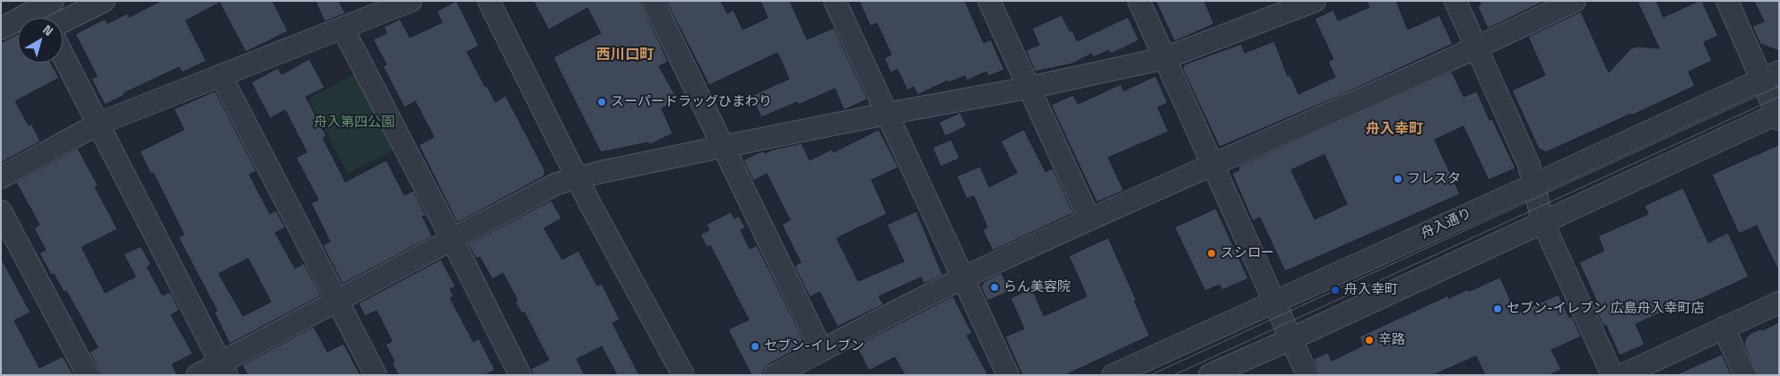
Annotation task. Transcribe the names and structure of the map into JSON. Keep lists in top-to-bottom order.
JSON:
{
  "streets": {
    "street": ["舟入通り"]
  },
  "districts": ["西川口町", "舟入幸町"],
  "parks": ["舟入第四公園"],
  "places": [
    "スーパードラッグひまわり",
    "フレスタ",
    "スシロー",
    "らん美容院",
    "舟入幸町",
    "セブン-イレブン 広島舟入幸町店",
    "辛路",
    "セブン-イレブン"
  ],
  "north": "top right"
}
